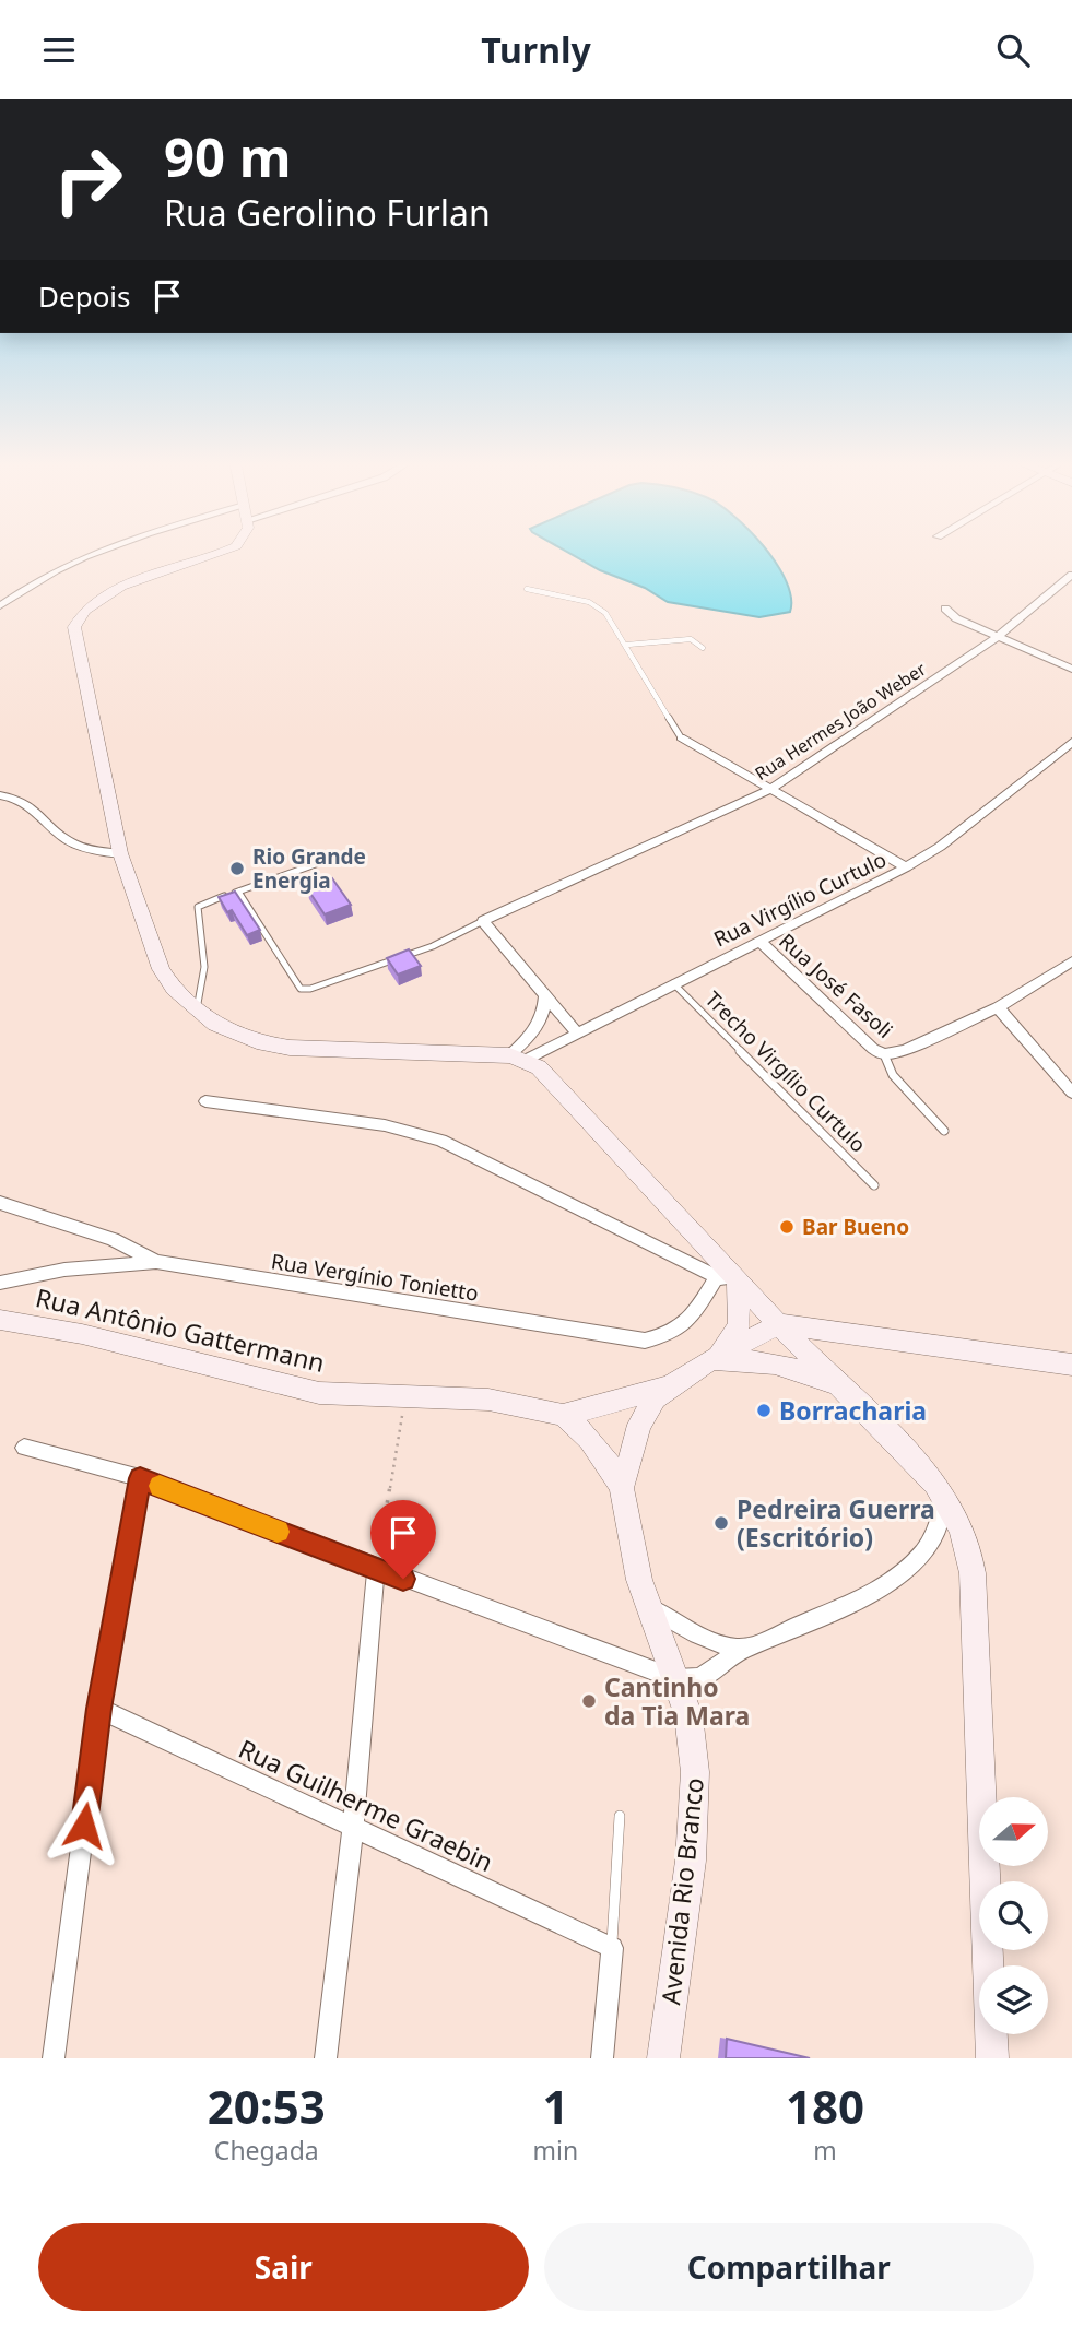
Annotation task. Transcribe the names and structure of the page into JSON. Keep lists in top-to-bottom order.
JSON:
{
  "streets": {
    "main road": ["Rua Antônio Gattermann", "Avenida Rio Branco"],
    "street": [
      "Rua Hermes João Weber",
      "Rua Virgílio Curtulo",
      "Rua José Fasoli",
      "Rua Vergínio Tonietto",
      "Rua Guilherme Graebin"
    ],
    "lane": ["Trecho Virgílio Curtulo"]
  },
  "crossings": [
    ["Rua Virgílio Curtulo", "Rua José Fasoli"],
    ["Rua Virgílio Curtulo", "Trecho Virgílio Curtulo"],
    ["Rua Antônio Gattermann", "Avenida Rio Branco"]
  ],
  "places": [
    "Rio Grande Energia",
    "Bar Bueno",
    "Borracharia",
    "Pedreira Guerra (Escritório)",
    "Cantinho da Tia Mara"
  ],
  "north": "right",
  "page": {
    "header": "Turnly",
    "turn": ["90 m", "Rua Gerolino Furlan"],
    "then": "Depois",
    "eta": [
      "20:53",
      "Chegada",
      "1",
      "min",
      "180",
      "m"
    ],
    "buttons": ["Sair", "Compartilhar"]
  }
}
